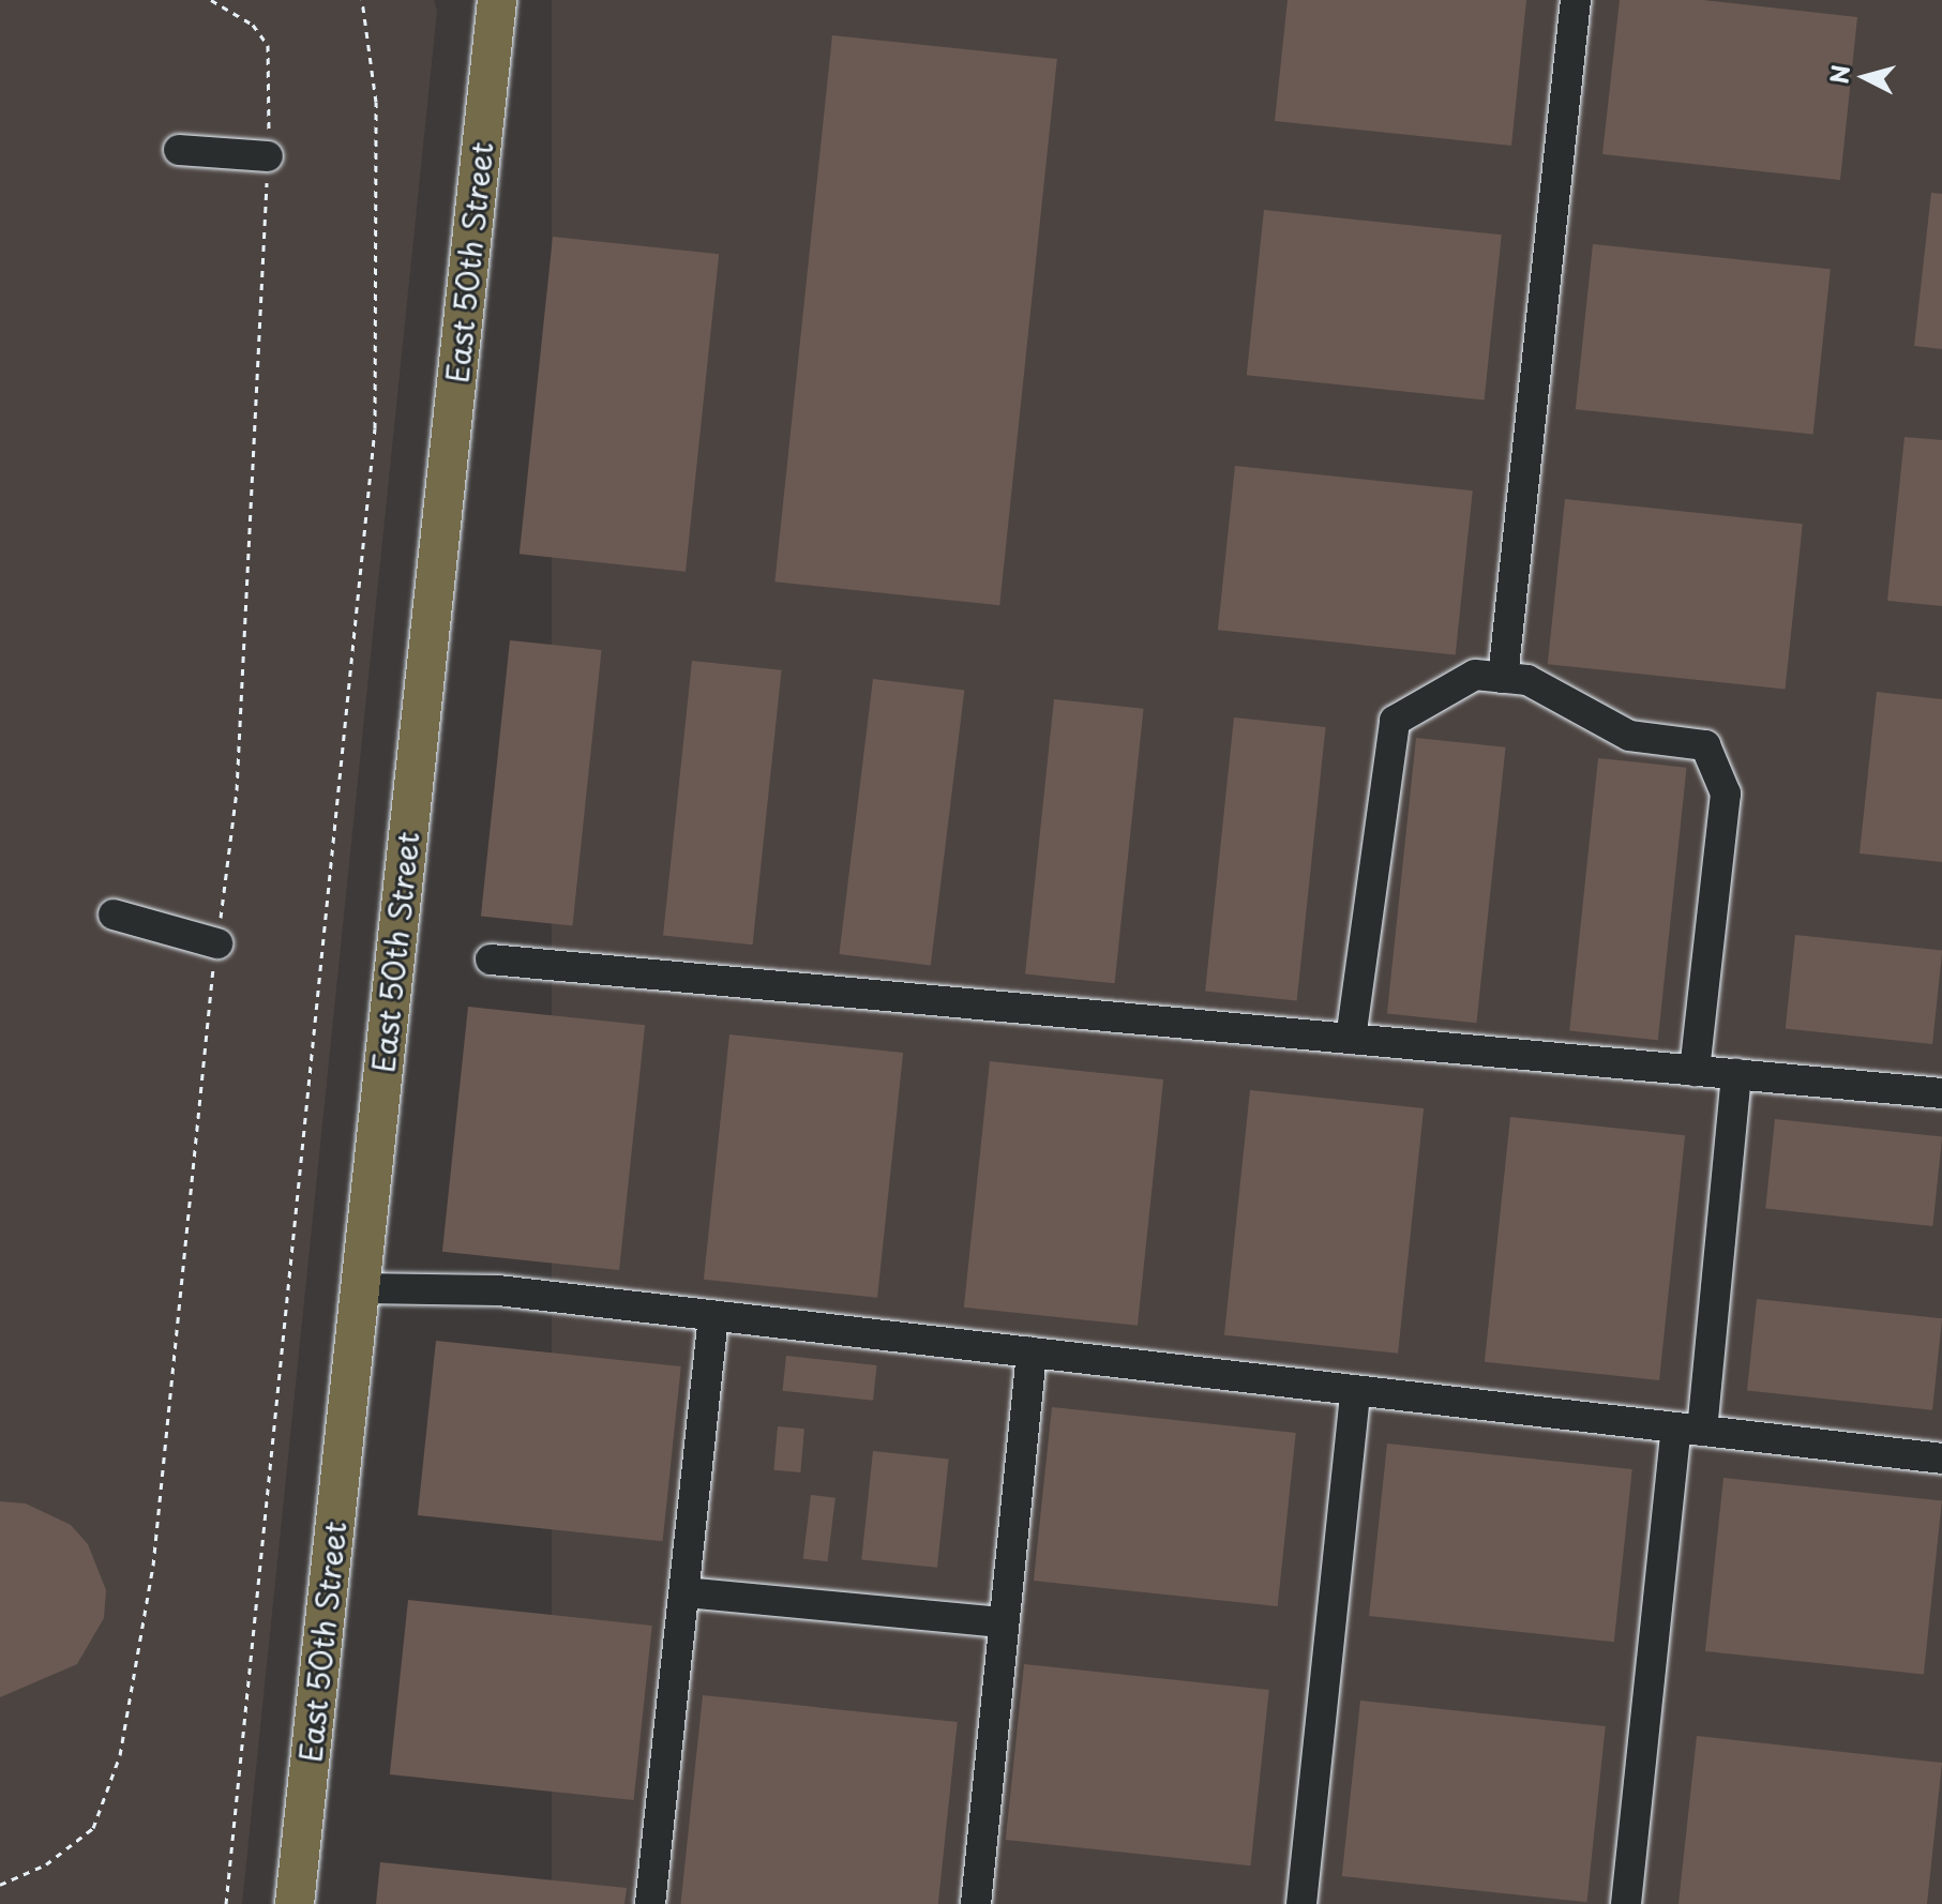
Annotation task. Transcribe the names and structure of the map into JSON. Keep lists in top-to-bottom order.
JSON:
{
  "streets": {
    "main road": ["East 50th Street"]
  },
  "north": "left"
}
